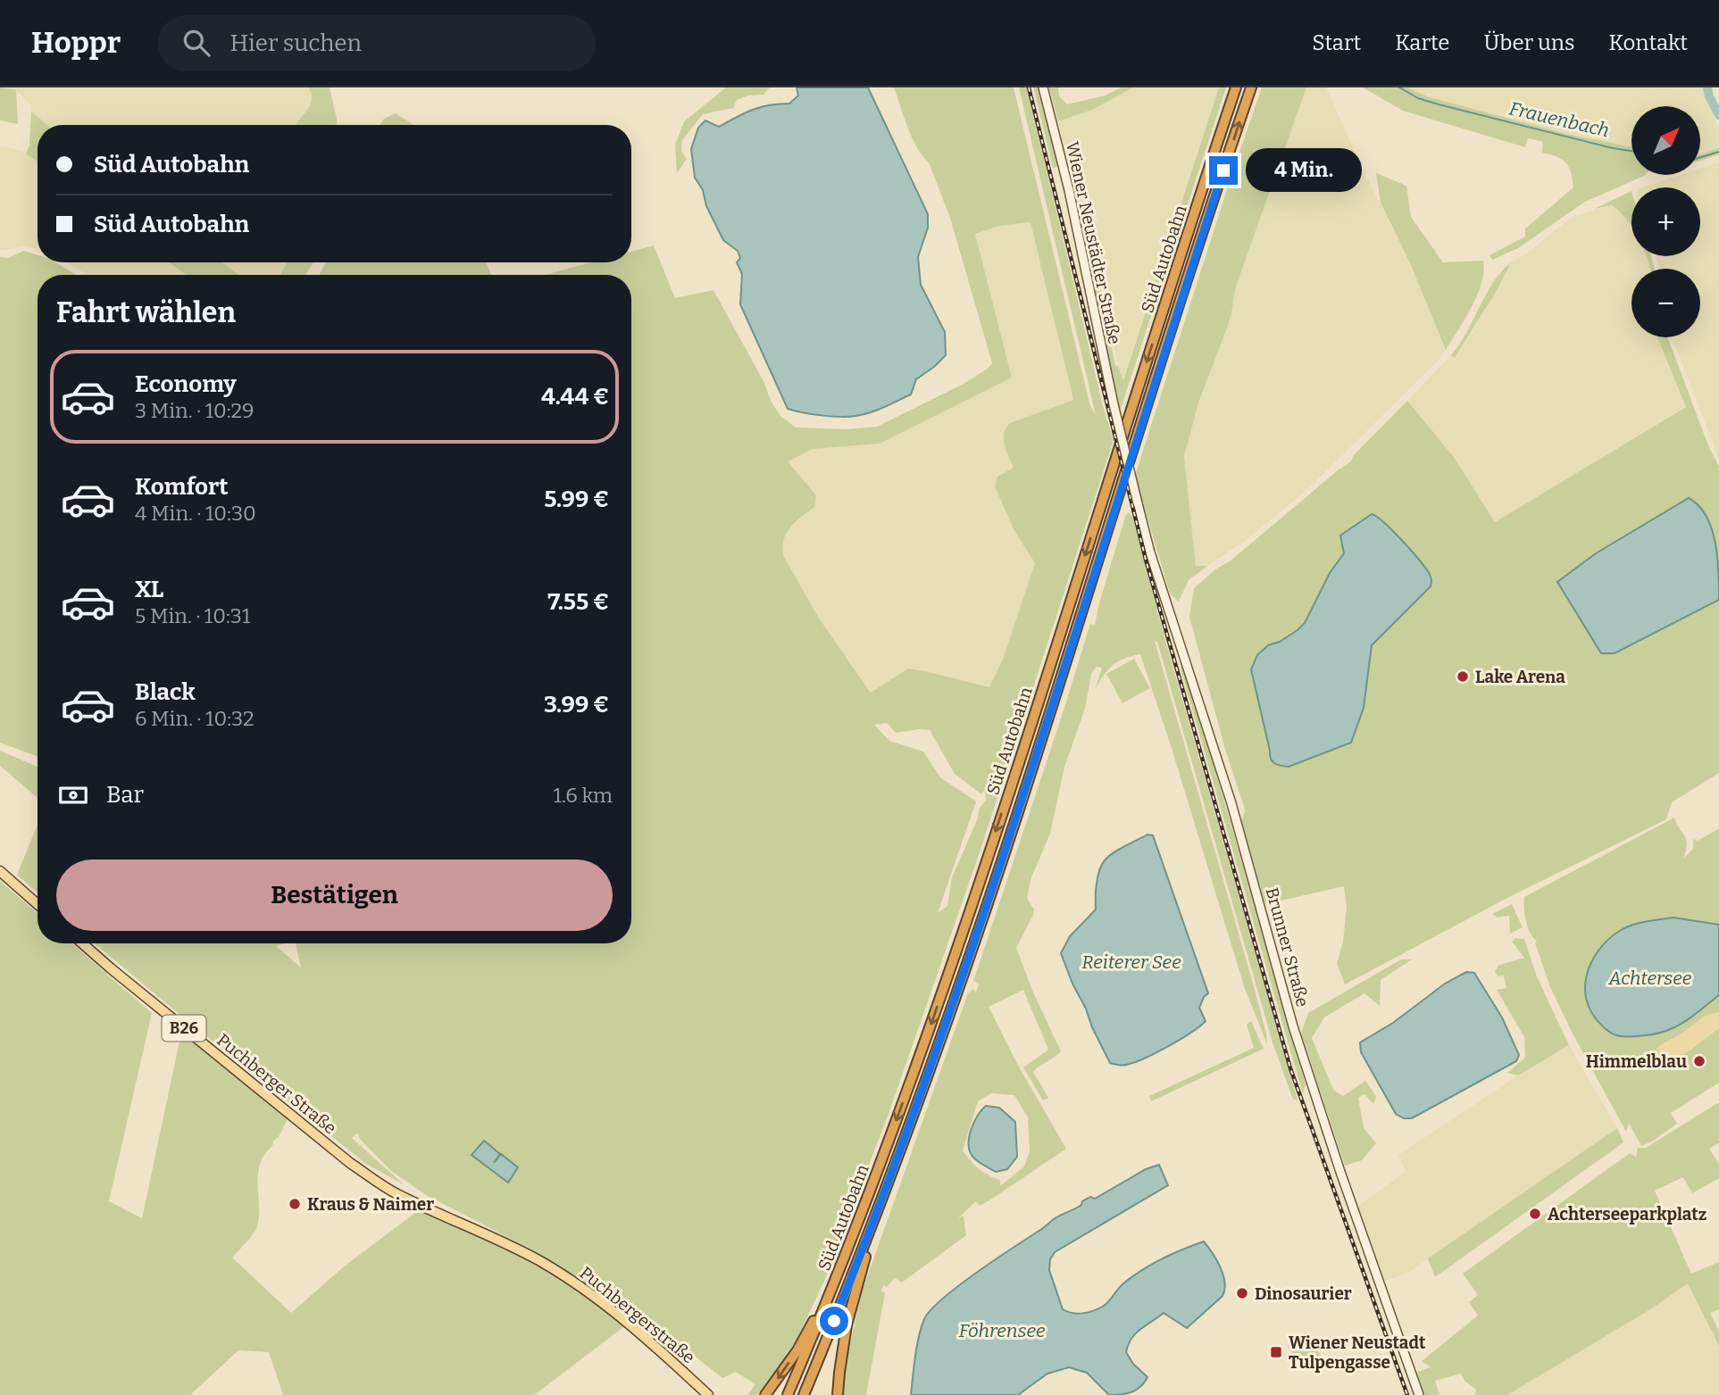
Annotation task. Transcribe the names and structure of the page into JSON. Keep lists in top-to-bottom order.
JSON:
{
  "streets": {
    "highway": ["Süd Autobahn"],
    "main road": [
      "Wiener Neustädter Straße",
      "Brunner Straße",
      "B26",
      "Puchberger Straße",
      "Puchbergerstraße"
    ]
  },
  "crossings": [
    ["Wiener Neustädter Straße", "Brunner Straße"],
    ["Puchberger Straße", "Puchbergerstraße"]
  ],
  "water": [
    "Frauenbach",
    "Reiterer See",
    "Achtersee",
    "Föhrensee"
  ],
  "places": {
    "other": [
      "Lake Arena",
      "Himmelblau",
      "Kraus & Naimer",
      "Achterseeparkplatz",
      "Dinosaurier"
    ],
    "transit": ["Wiener Neustadt Tulpengasse"]
  },
  "north": "top right",
  "page": {
    "header": "Hoppr",
    "search": "Hier suchen",
    "nav": [
      "Start",
      "Karte",
      "Über uns",
      "Kontakt"
    ],
    "map_buttons": ["+", "−"],
    "banner": ["Süd Autobahn", "Süd Autobahn"],
    "bubble": "4 Min.",
    "heading": "Fahrt wählen",
    "list": [
      {
        "name": "Economy",
        "note": "3 Min. · 10:29",
        "value": "4.44 €"
      },
      {
        "name": "Komfort",
        "note": "4 Min. · 10:30",
        "value": "5.99 €"
      },
      {
        "name": "XL",
        "note": "5 Min. · 10:31",
        "value": "7.55 €"
      },
      {
        "name": "Black",
        "note": "6 Min. · 10:32",
        "value": "3.99 €"
      }
    ],
    "pay": ["Bar", "1.6 km"],
    "buttons": "Bestätigen"
  }
}
